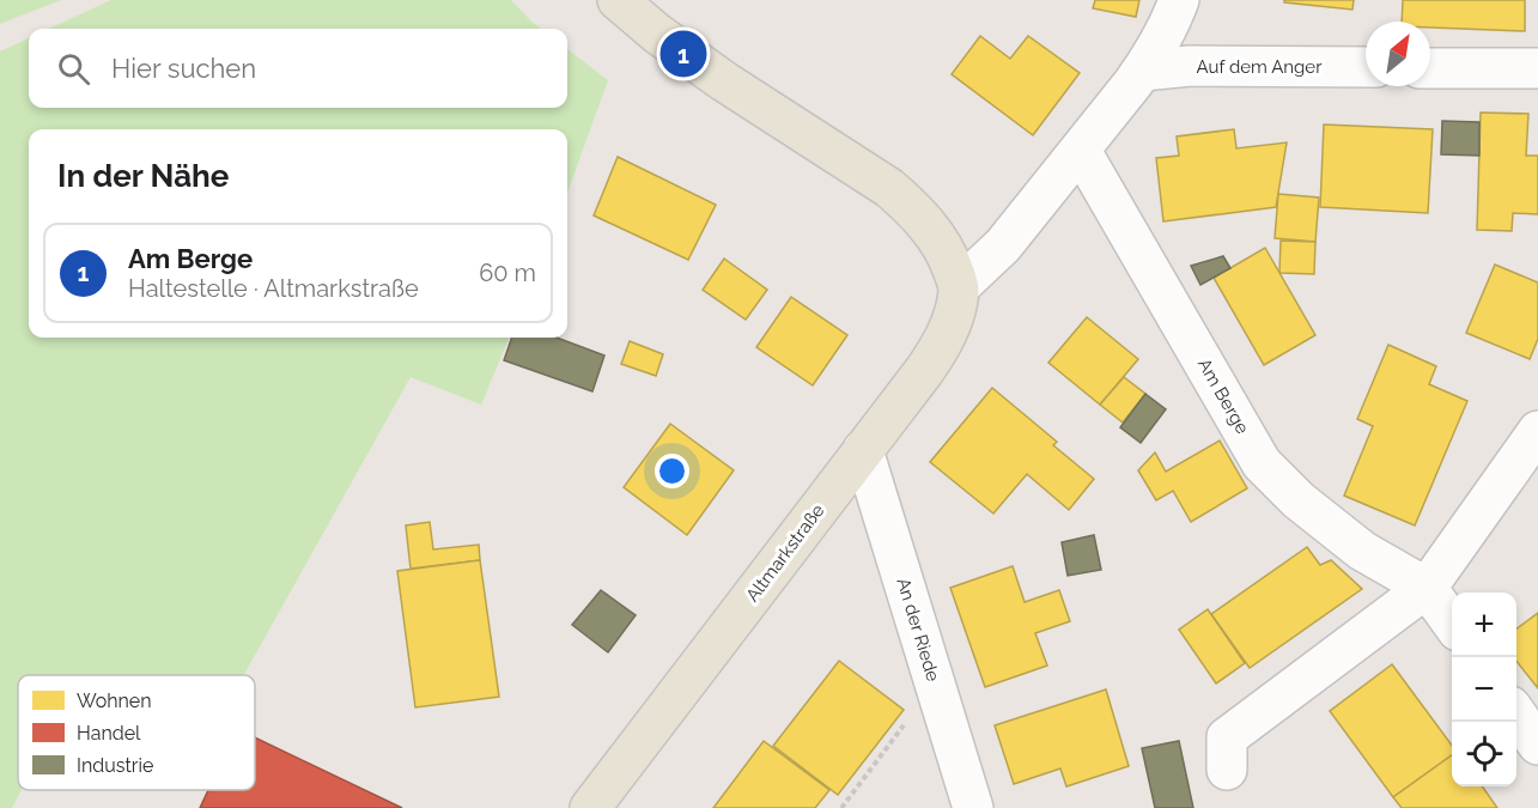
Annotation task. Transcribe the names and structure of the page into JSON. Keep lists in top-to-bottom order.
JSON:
{
  "streets": {
    "main road": ["Altmarkstraße"],
    "street": ["Auf dem Anger", "Am Berge", "An der Riede"]
  },
  "crossings": [
    ["Altmarkstraße", "An der Riede"]
  ],
  "legend": ["Wohnen", "Handel", "Industrie"],
  "north": "top right",
  "page": {
    "pins": "1",
    "search": "Hier suchen",
    "heading": "In der Nähe",
    "list": [
      {
        "mark": "1",
        "name": "Am Berge",
        "note": "Haltestelle · Altmarkstraße",
        "value": "60 m"
      }
    ],
    "map_buttons": ["+", "−"]
  }
}
